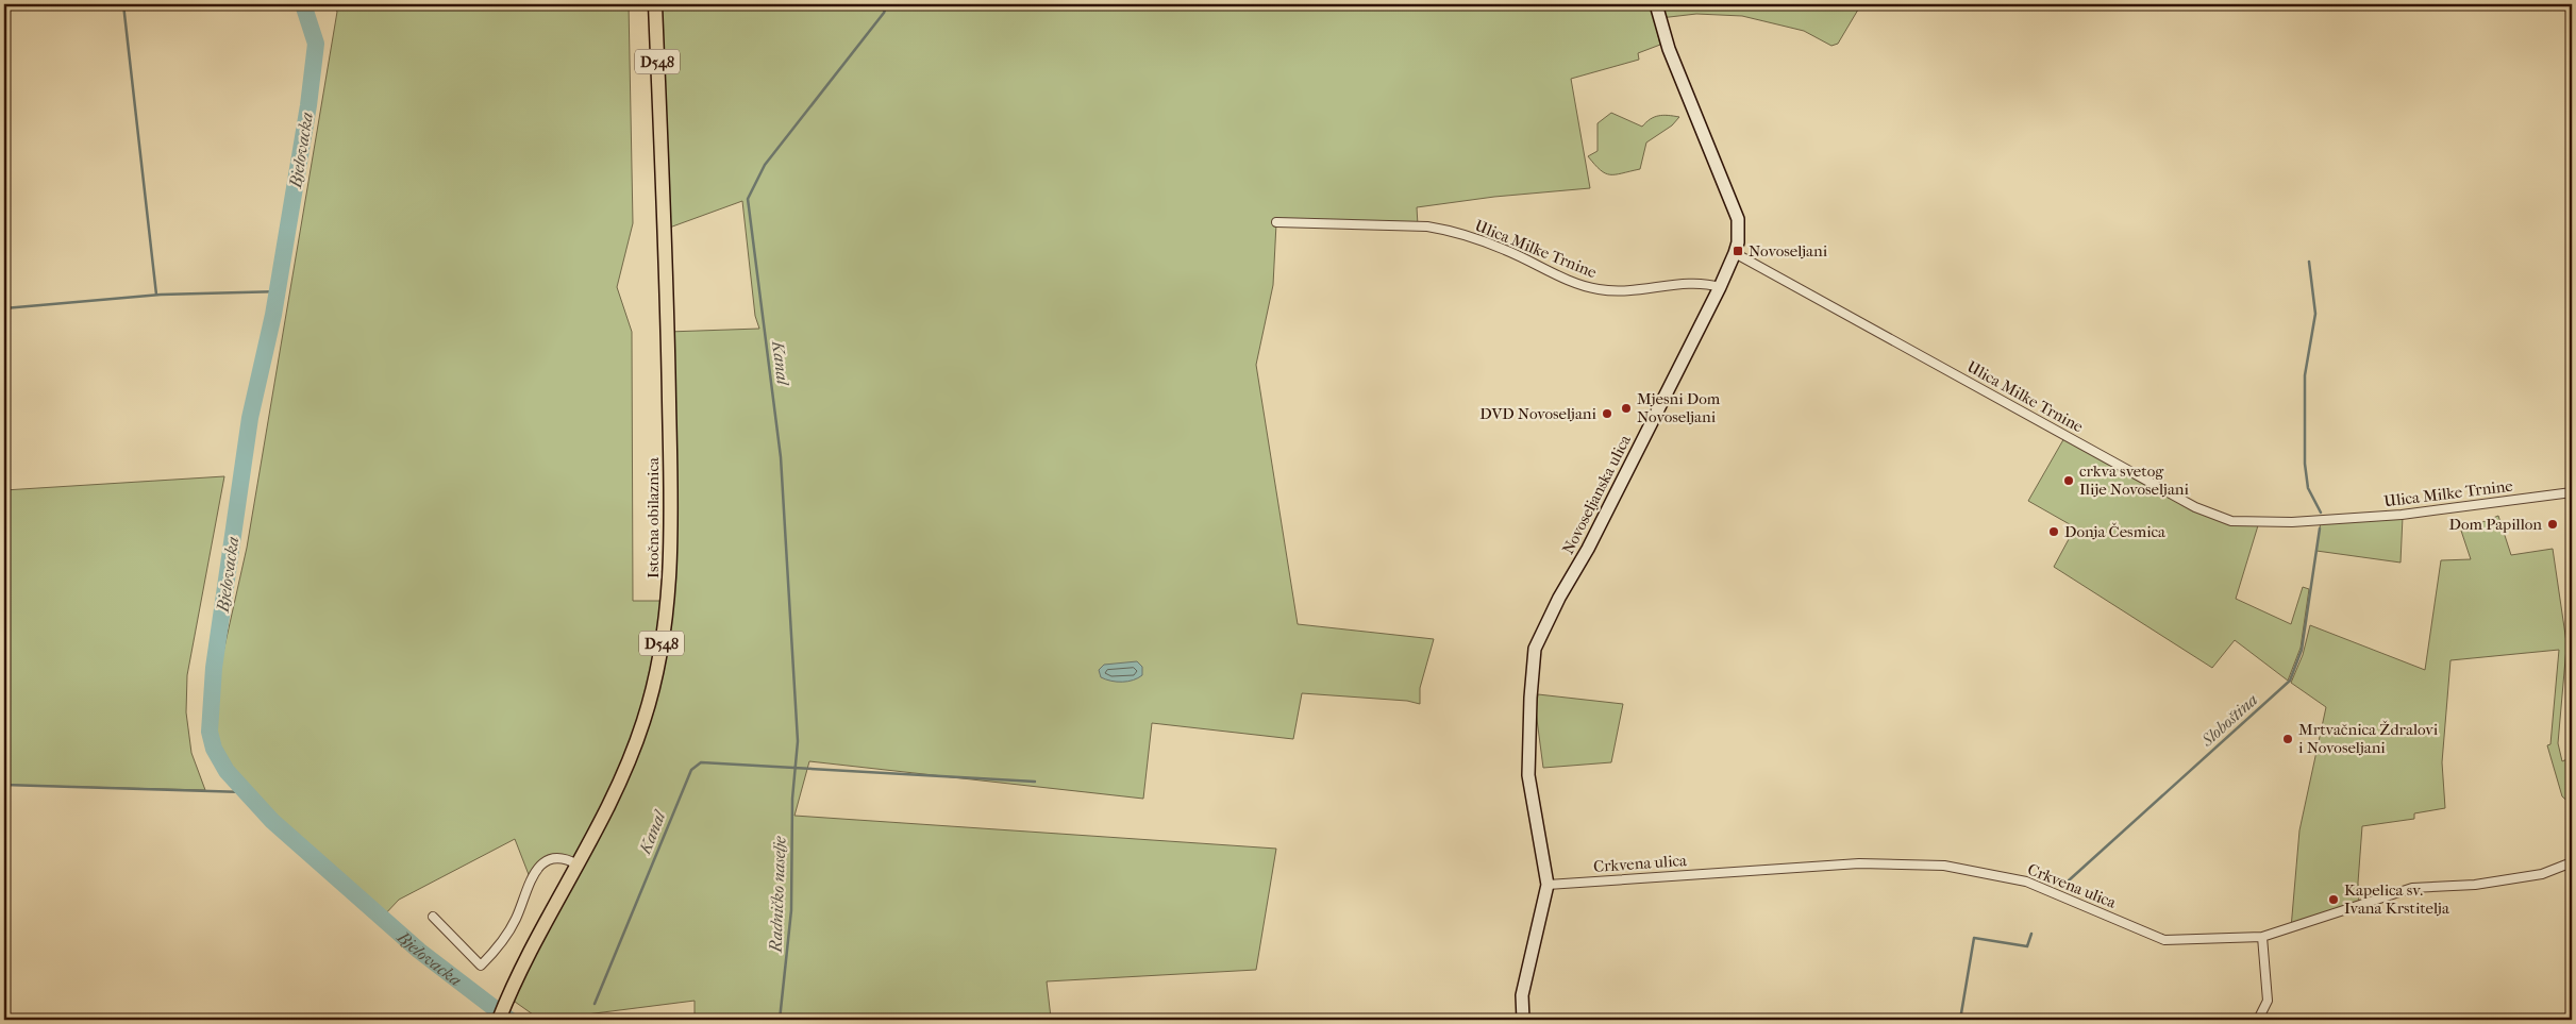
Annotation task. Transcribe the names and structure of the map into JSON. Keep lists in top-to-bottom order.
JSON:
{
  "streets": {
    "main road": ["D548", "Novoseljanska ulica", "Istočna obilaznica"],
    "street": ["Ulica Milke Trnine", "Crkvena ulica"]
  },
  "crossings": [
    ["Ulica Milke Trnine", "Novoseljanska ulica"],
    ["Novoseljanska ulica", "Crkvena ulica"]
  ],
  "water": [
    "Bjelovacka",
    "Kanal",
    "Sloboština",
    "Radničko naselje"
  ],
  "places": {
    "transit": ["Novoseljani"],
    "other": [
      "Mjesni Dom Novoseljani",
      "DVD Novoseljani",
      "crkva svetog Ilije Novoseljani",
      "Dom Papillon",
      "Donja Česmica",
      "Mrtvačnica Ždralovi i Novoseljani",
      "Kapelica sv. Ivana Krstitelja"
    ]
  }
}
